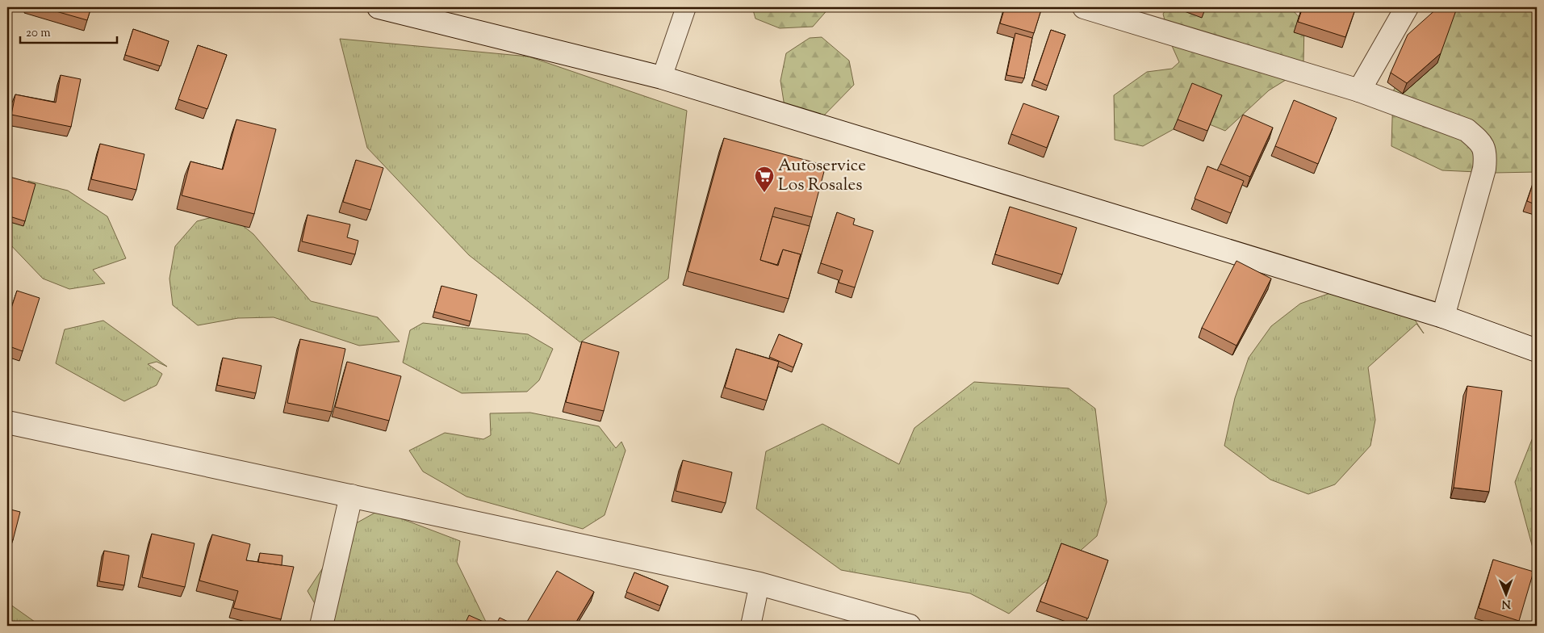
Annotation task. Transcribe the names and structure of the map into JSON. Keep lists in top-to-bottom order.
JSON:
{
  "places": {
    "supermarket": ["Autoservice Los Rosales"]
  },
  "scale_bar": "20 m",
  "north": "bottom"
}
